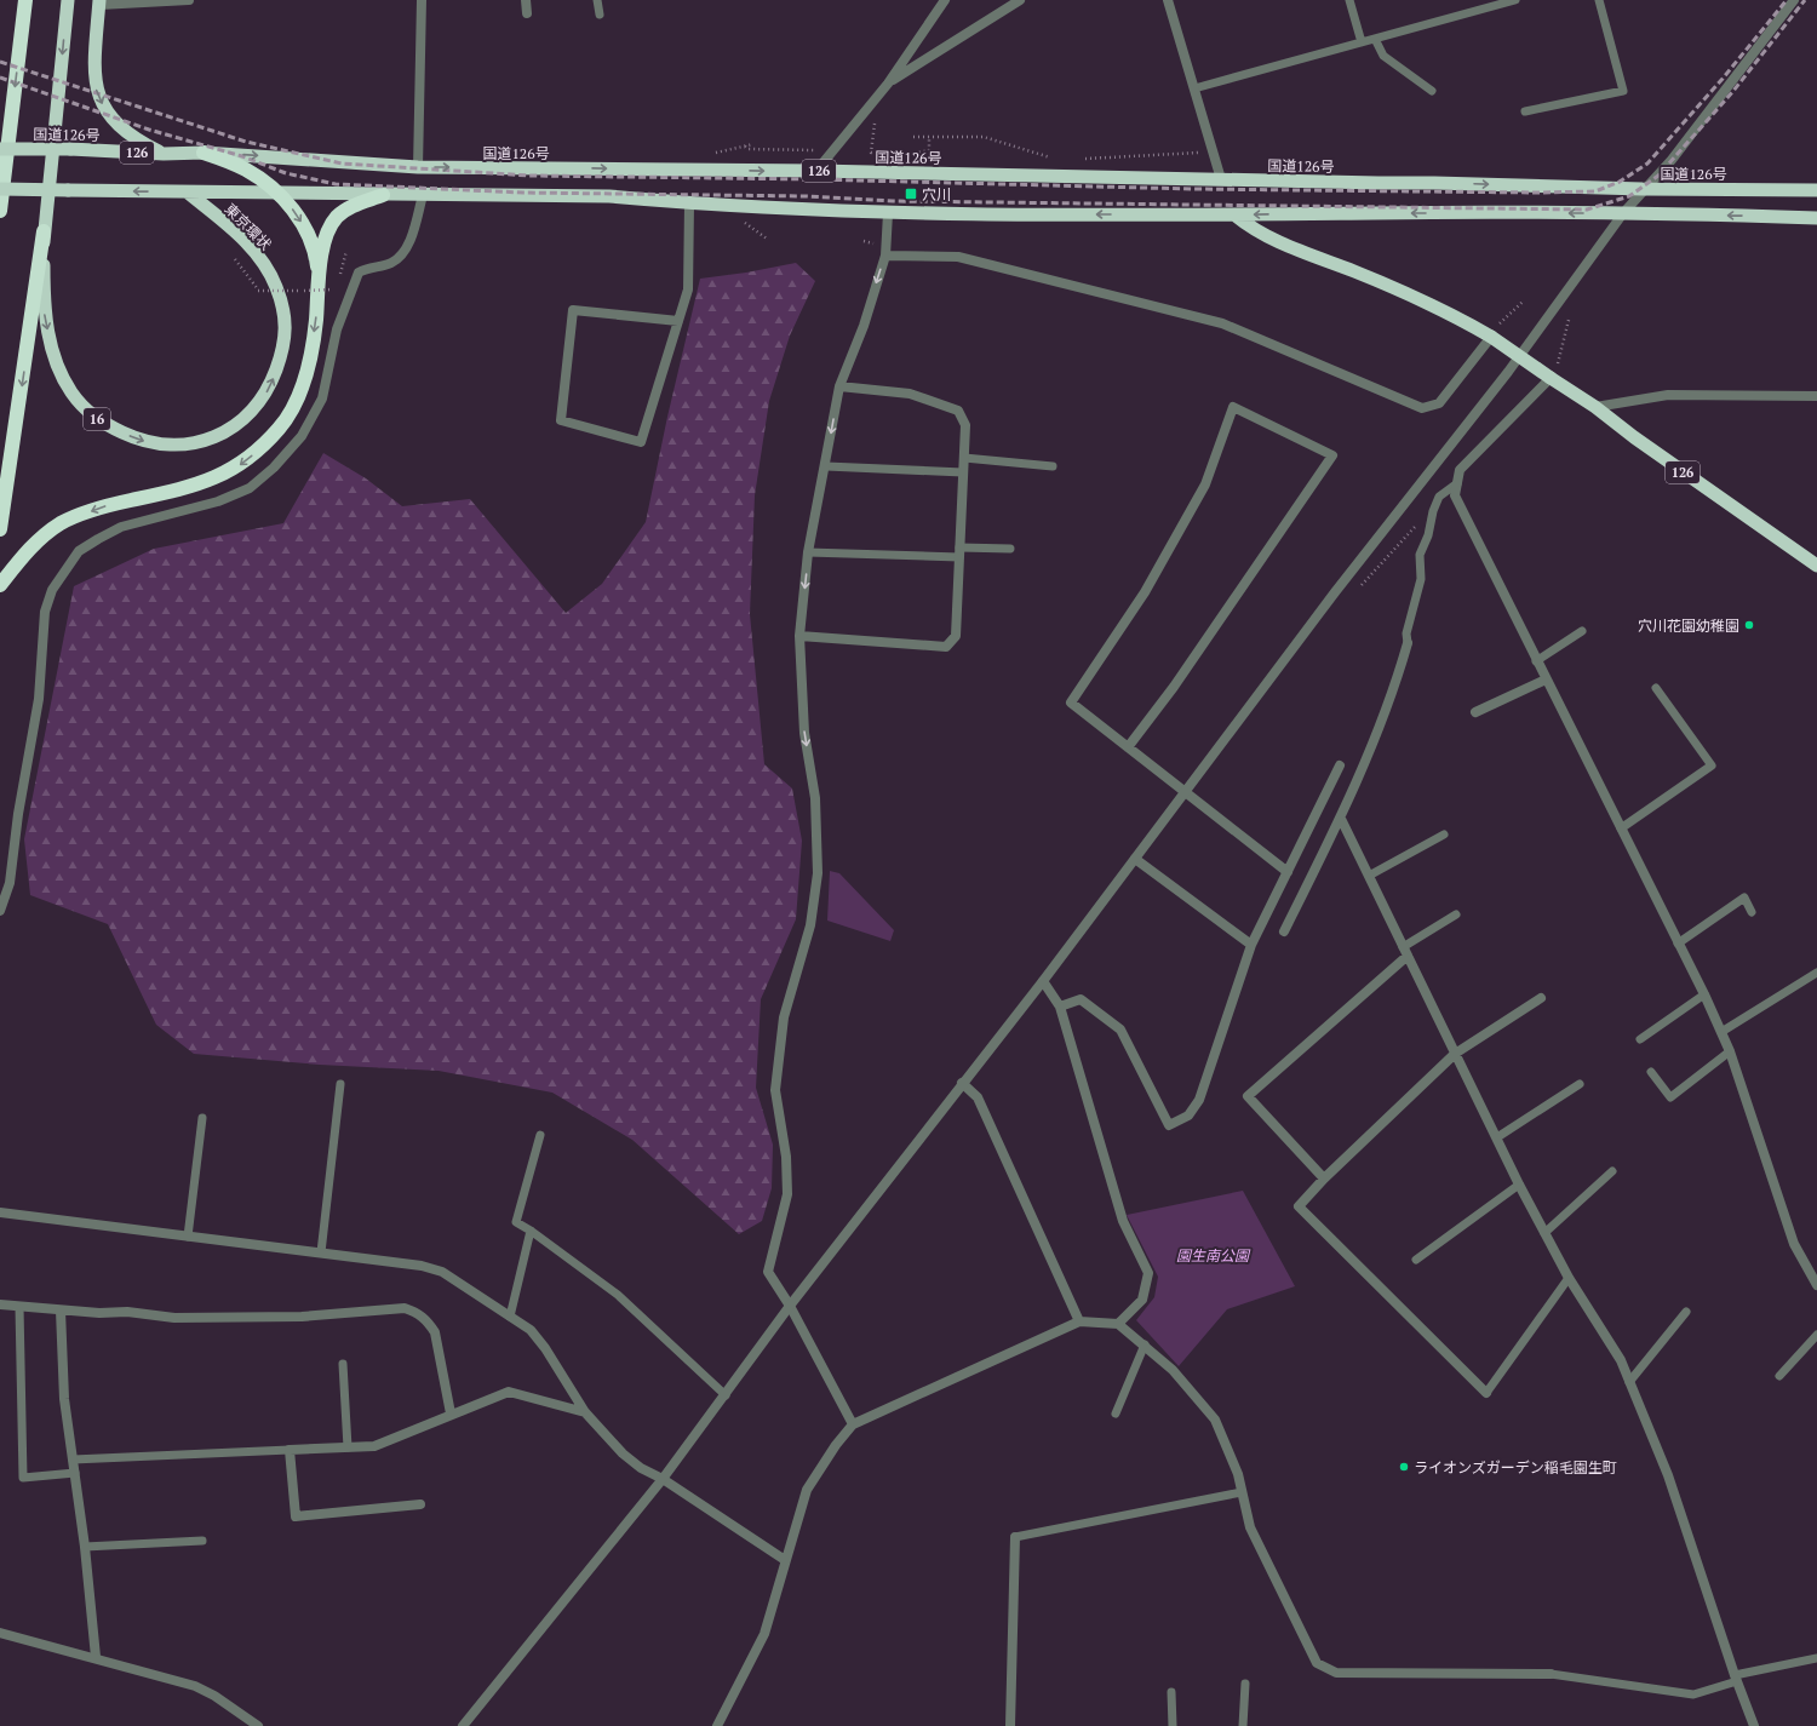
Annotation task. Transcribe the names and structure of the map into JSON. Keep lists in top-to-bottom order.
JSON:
{
  "streets": {
    "highway": [
      "国道126号",
      "126",
      "東京環状",
      "16"
    ]
  },
  "parks": ["園生南公園"],
  "places": {
    "transit": ["穴川"],
    "other": ["穴川花園幼稚園", "ライオンズガーデン稲毛園生町"]
  }
}
